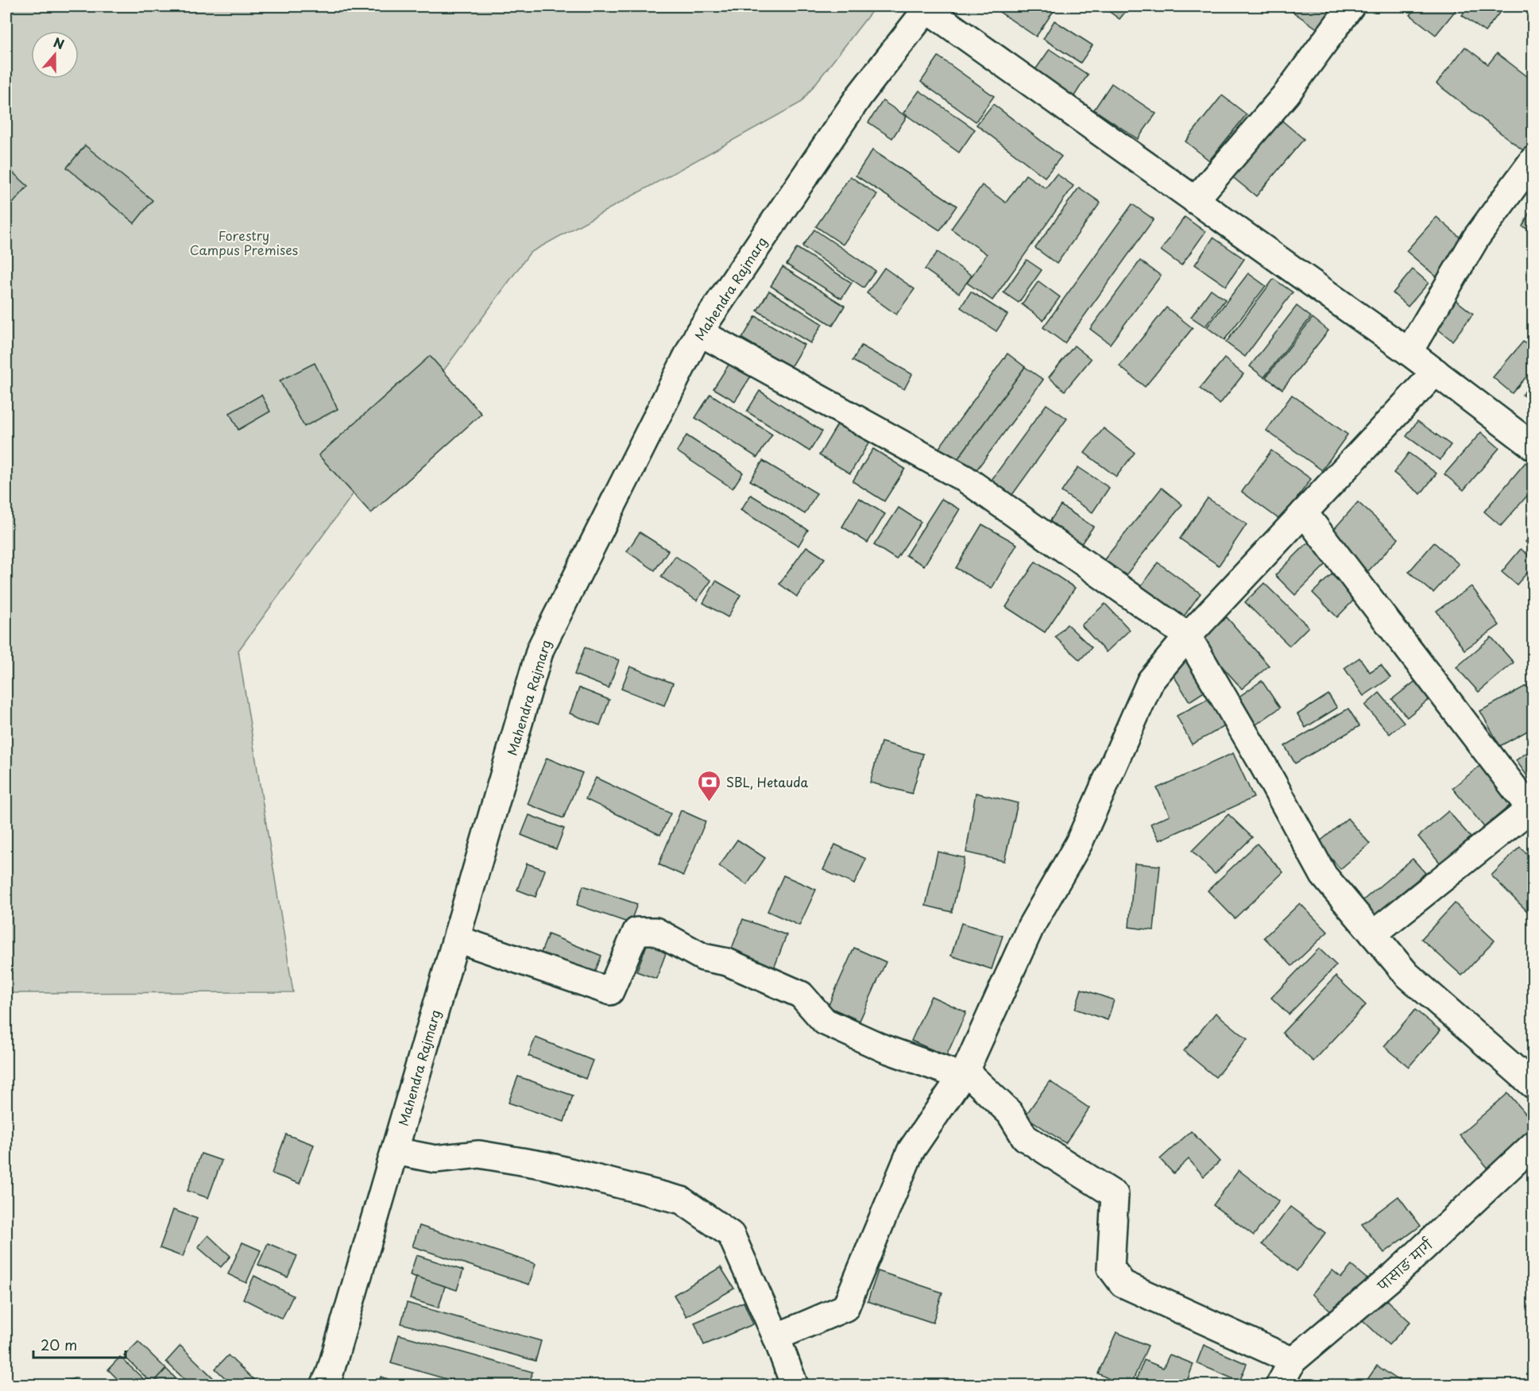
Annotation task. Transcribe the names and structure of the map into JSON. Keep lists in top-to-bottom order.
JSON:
{
  "streets": {
    "main road": ["Mahendra Rajmarg", "पासाङ मार्ग"]
  },
  "parks": ["Forestry Campus Premises"],
  "places": {
    "bank": ["SBL, Hetauda"]
  },
  "scale_bar": "20 m",
  "north": "top"
}
